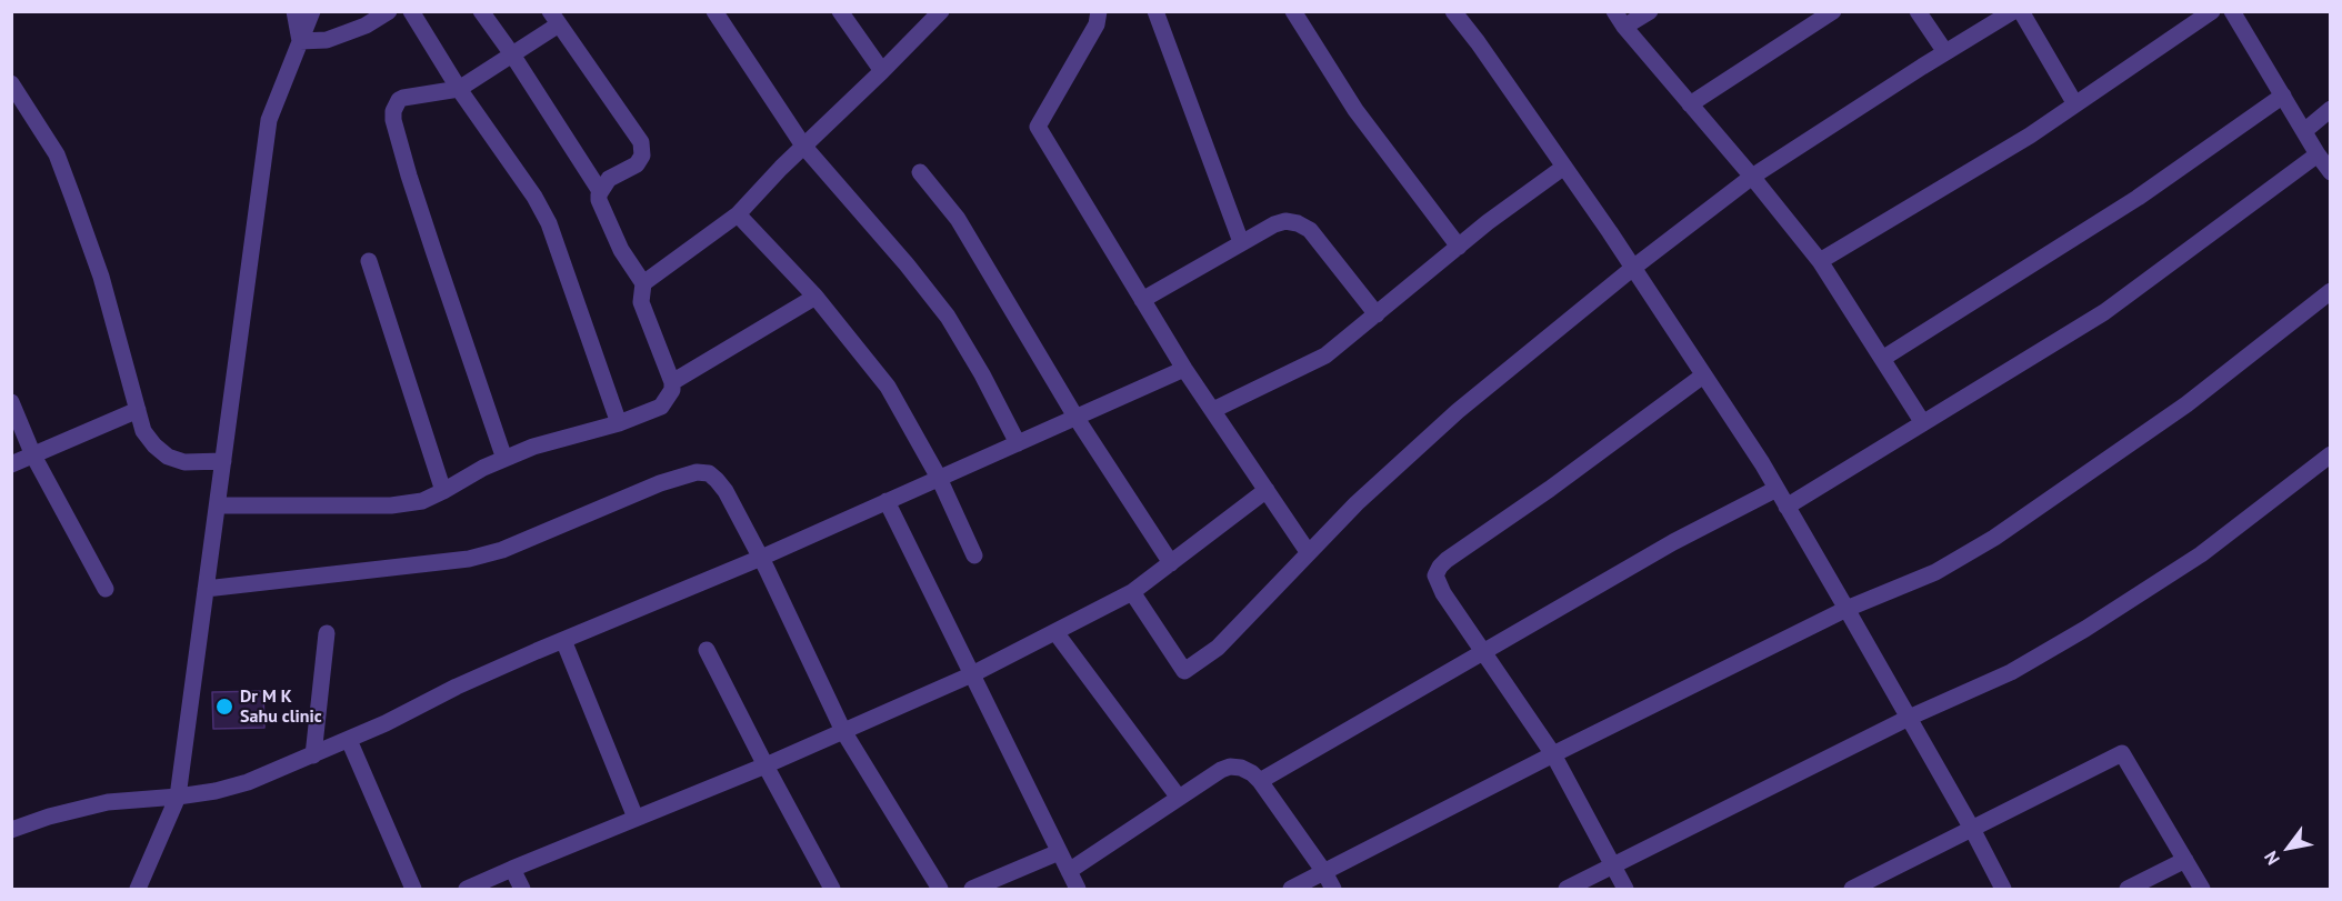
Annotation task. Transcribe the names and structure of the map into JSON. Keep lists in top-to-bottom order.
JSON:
{
  "places": ["Dr M K Sahu clinic"],
  "north": "bottom left"
}
